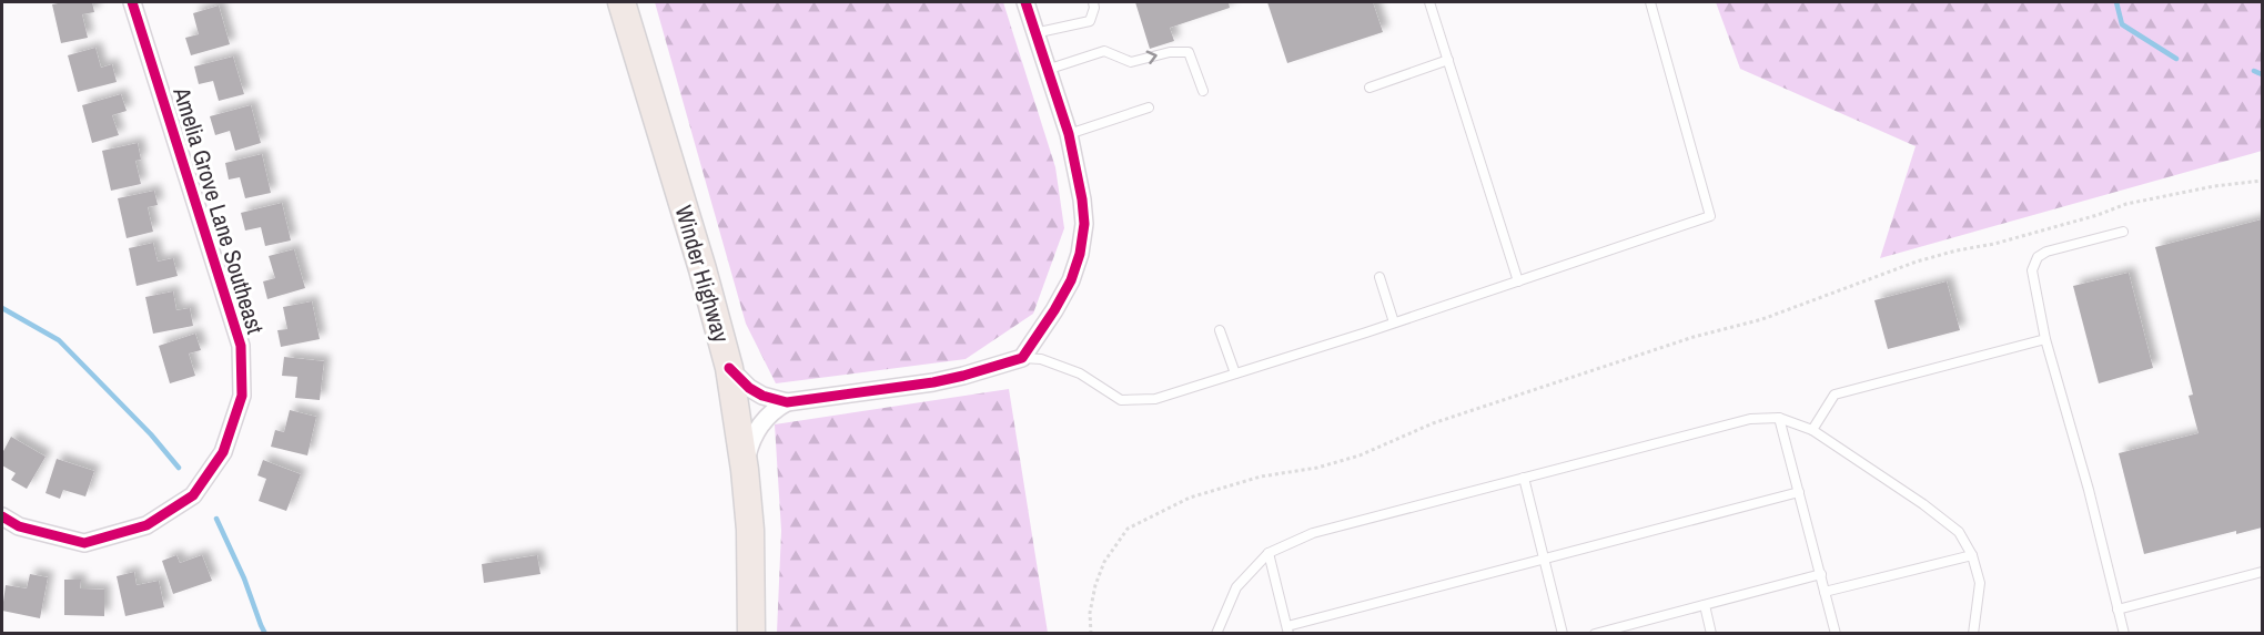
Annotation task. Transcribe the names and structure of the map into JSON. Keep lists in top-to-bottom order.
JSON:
{
  "streets": {
    "main road": ["Winder Highway"],
    "street": ["Amelia Grove Lane Southeast"]
  }
}
